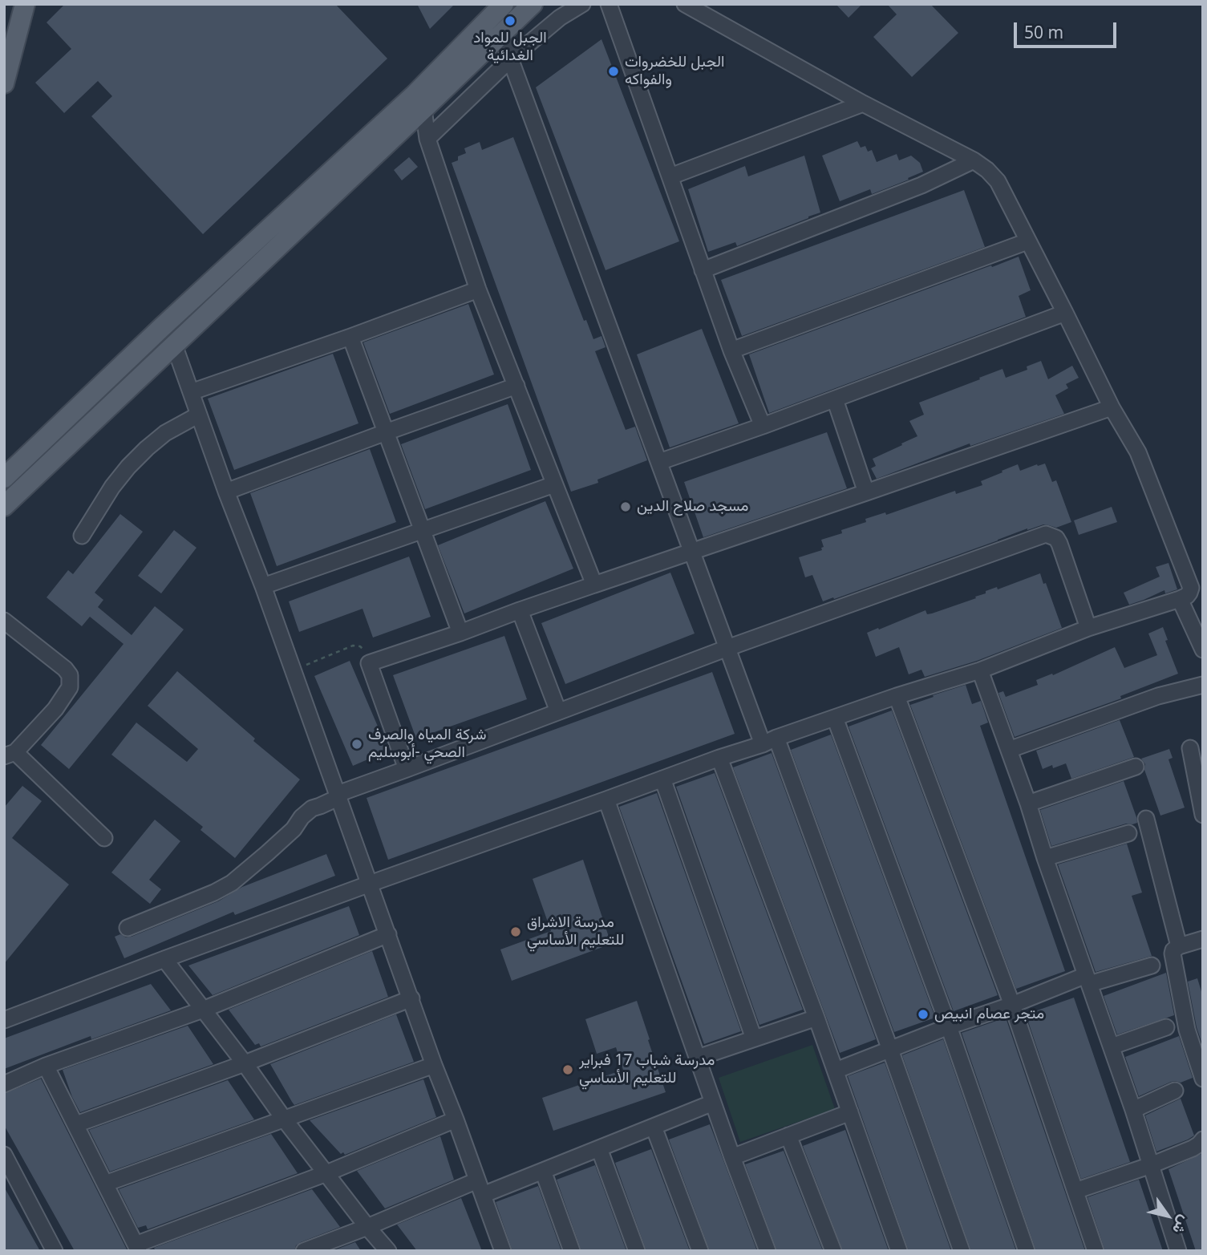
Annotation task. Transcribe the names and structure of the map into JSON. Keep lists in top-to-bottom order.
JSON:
{
  "places": [
    "الجبل للمواد الغدائية",
    "الجبل للخضروات والفواكه",
    "مسجد صلاح الدين",
    "شركة المياه والصرف الصحي -أبوسليم",
    "مدرسة الاشراق للتعليم الأساسي",
    "متجر عصام انبيص",
    "مدرسة شباب 17 فبراير للتعليم الأساسي"
  ],
  "scale_bar": "50 m",
  "north": "bottom right"
}
